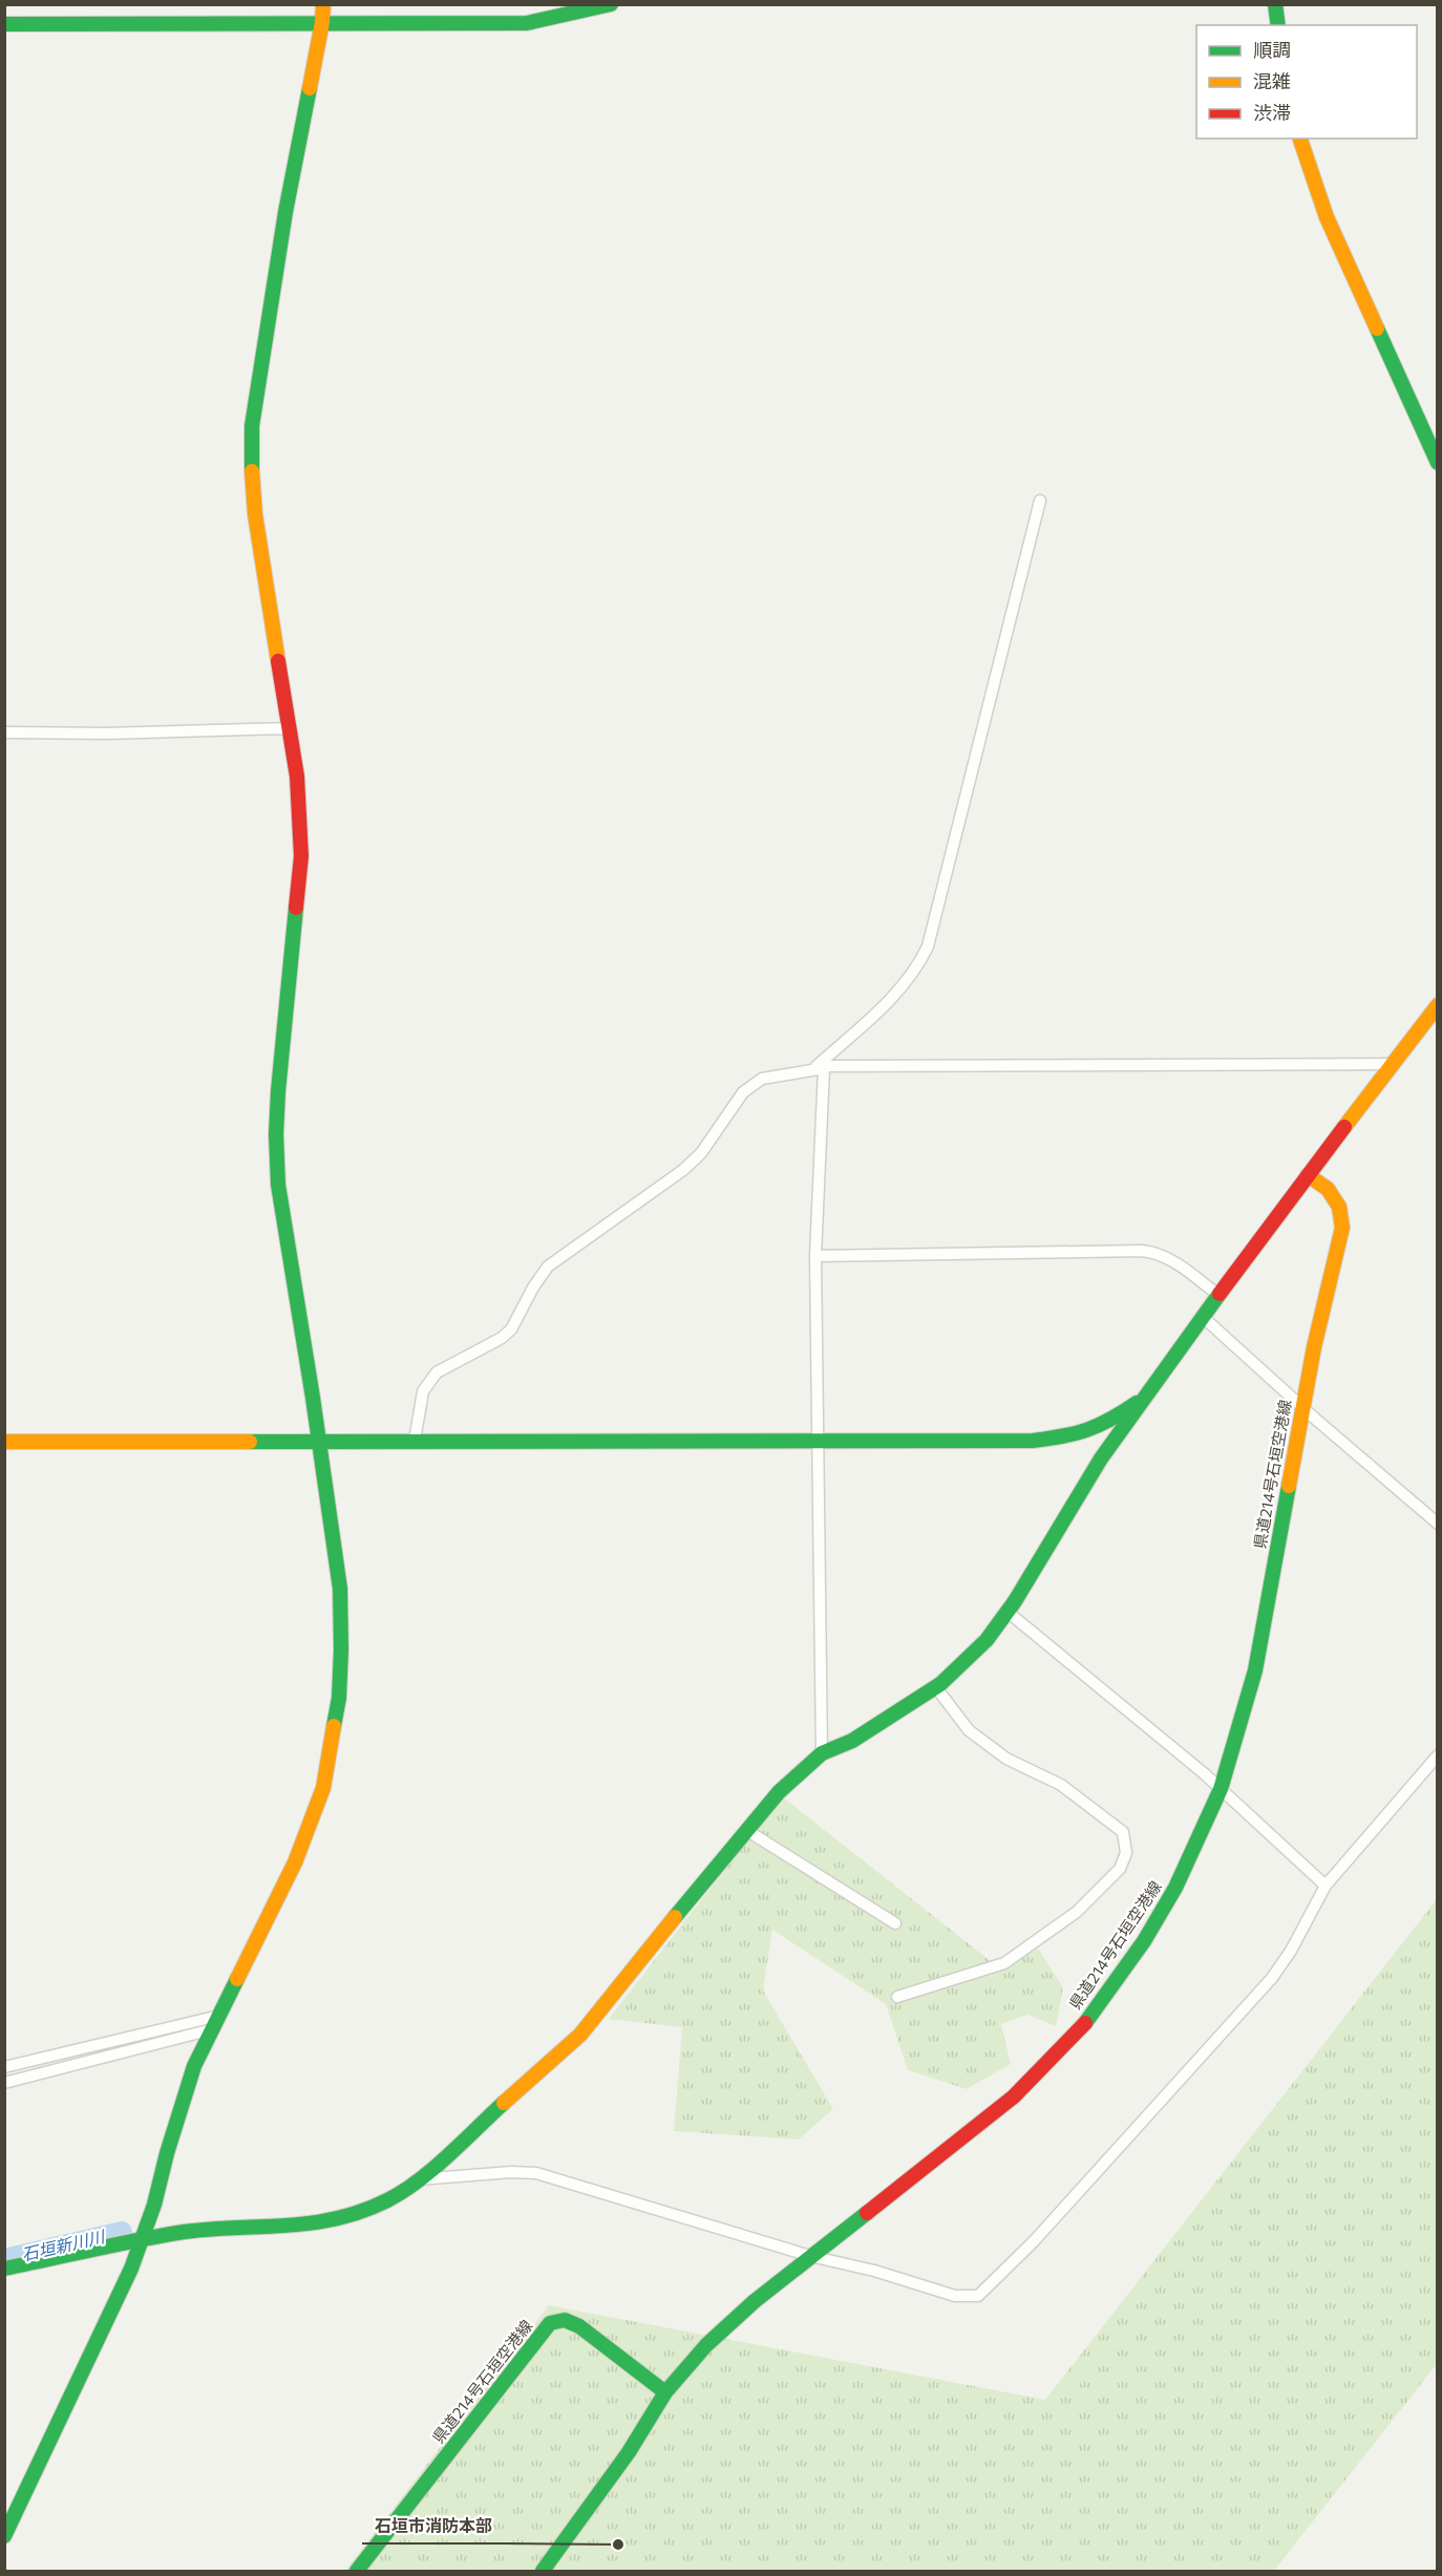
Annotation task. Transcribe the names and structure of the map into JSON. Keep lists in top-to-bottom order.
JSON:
{
  "streets": {
    "street": ["県道214号石垣空港線"]
  },
  "water": ["石垣新川川"],
  "places": ["石垣市消防本部"],
  "legend": ["順調", "混雑", "渋滞"]
}
